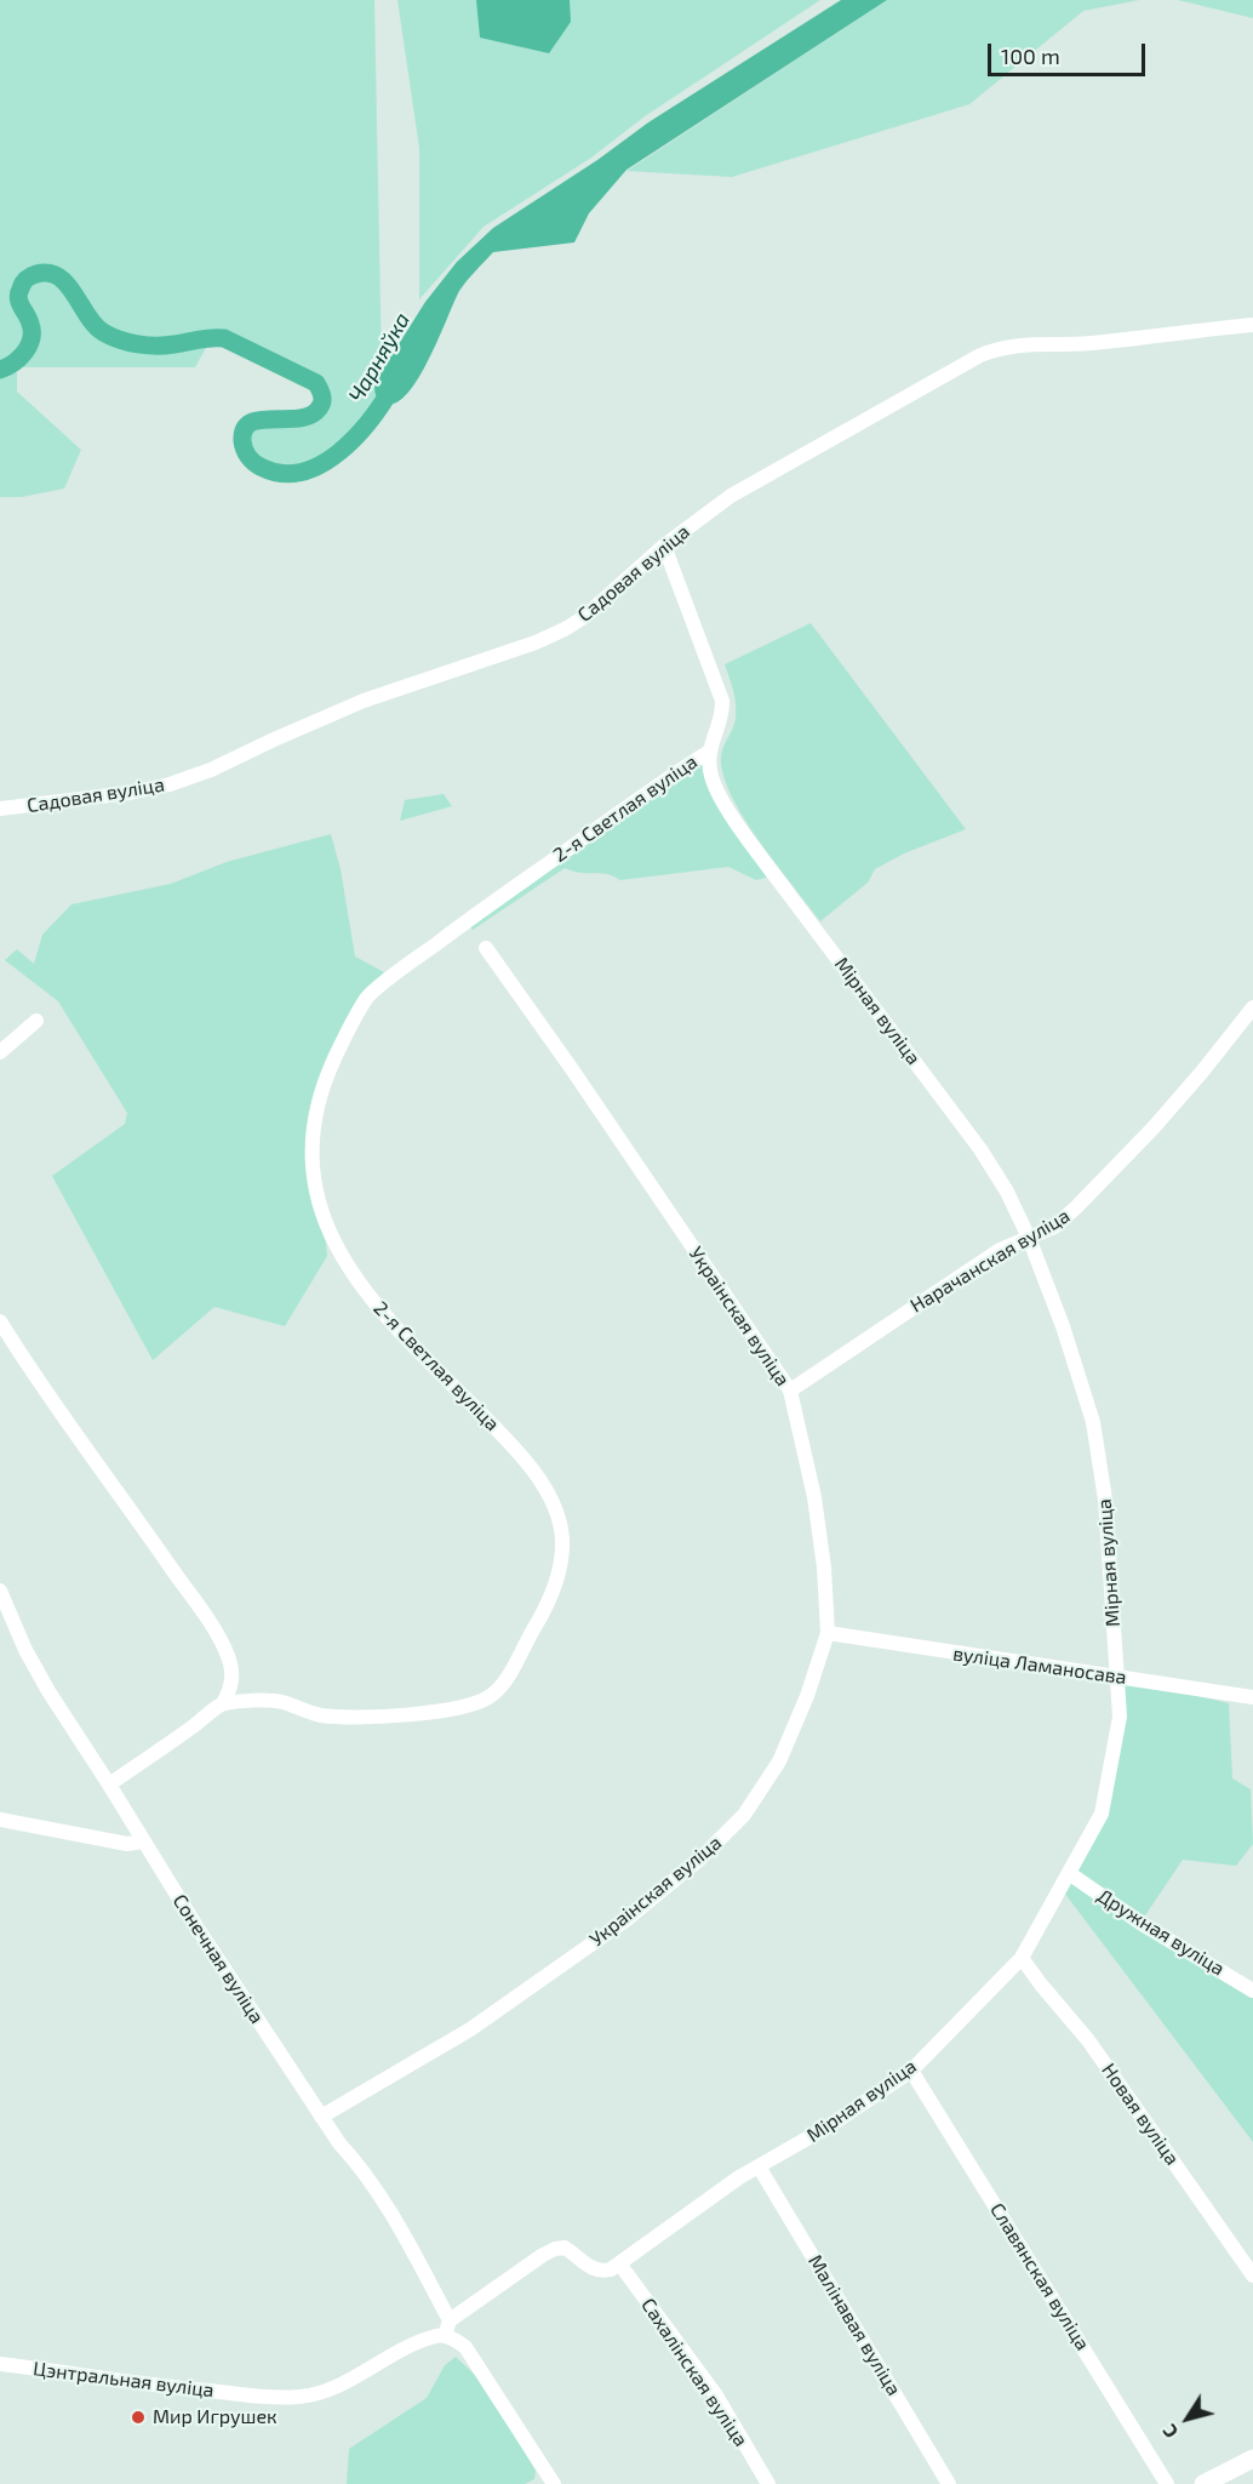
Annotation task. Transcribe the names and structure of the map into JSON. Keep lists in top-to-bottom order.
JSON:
{
  "streets": {
    "street": [
      "Садовая вуліца",
      "2-я Светлая вуліца",
      "Мірная вуліца",
      "Нарачанская вуліца",
      "Украінская вуліца",
      "вуліца Ламаносава",
      "Дружная вуліца",
      "Сонечная вуліца",
      "Новая вуліца",
      "Славянская вуліца",
      "Малінавая вуліца",
      "Сахалінская вуліца",
      "Цэнтральная вуліца"
    ]
  },
  "crossings": [
    ["2-я Светлая вуліца", "Мірная вуліца"],
    ["2-я Светлая вуліца", "Сонечная вуліца"],
    ["Мірная вуліца", "Нарачанская вуліца"],
    ["Мірная вуліца", "вуліца Ламаносава"],
    ["Мірная вуліца", "Дружная вуліца"],
    ["Мірная вуліца", "Новая вуліца"],
    ["Мірная вуліца", "Славянская вуліца"],
    ["Мірная вуліца", "Малінавая вуліца"],
    ["Мірная вуліца", "Сахалінская вуліца"],
    ["Нарачанская вуліца", "Украінская вуліца"],
    ["Украінская вуліца", "вуліца Ламаносава"],
    ["Украінская вуліца", "Сонечная вуліца"]
  ],
  "water": ["Чарняўка"],
  "places": ["Мир Игрушек"],
  "scale_bar": "100 m",
  "north": "bottom left"
}
